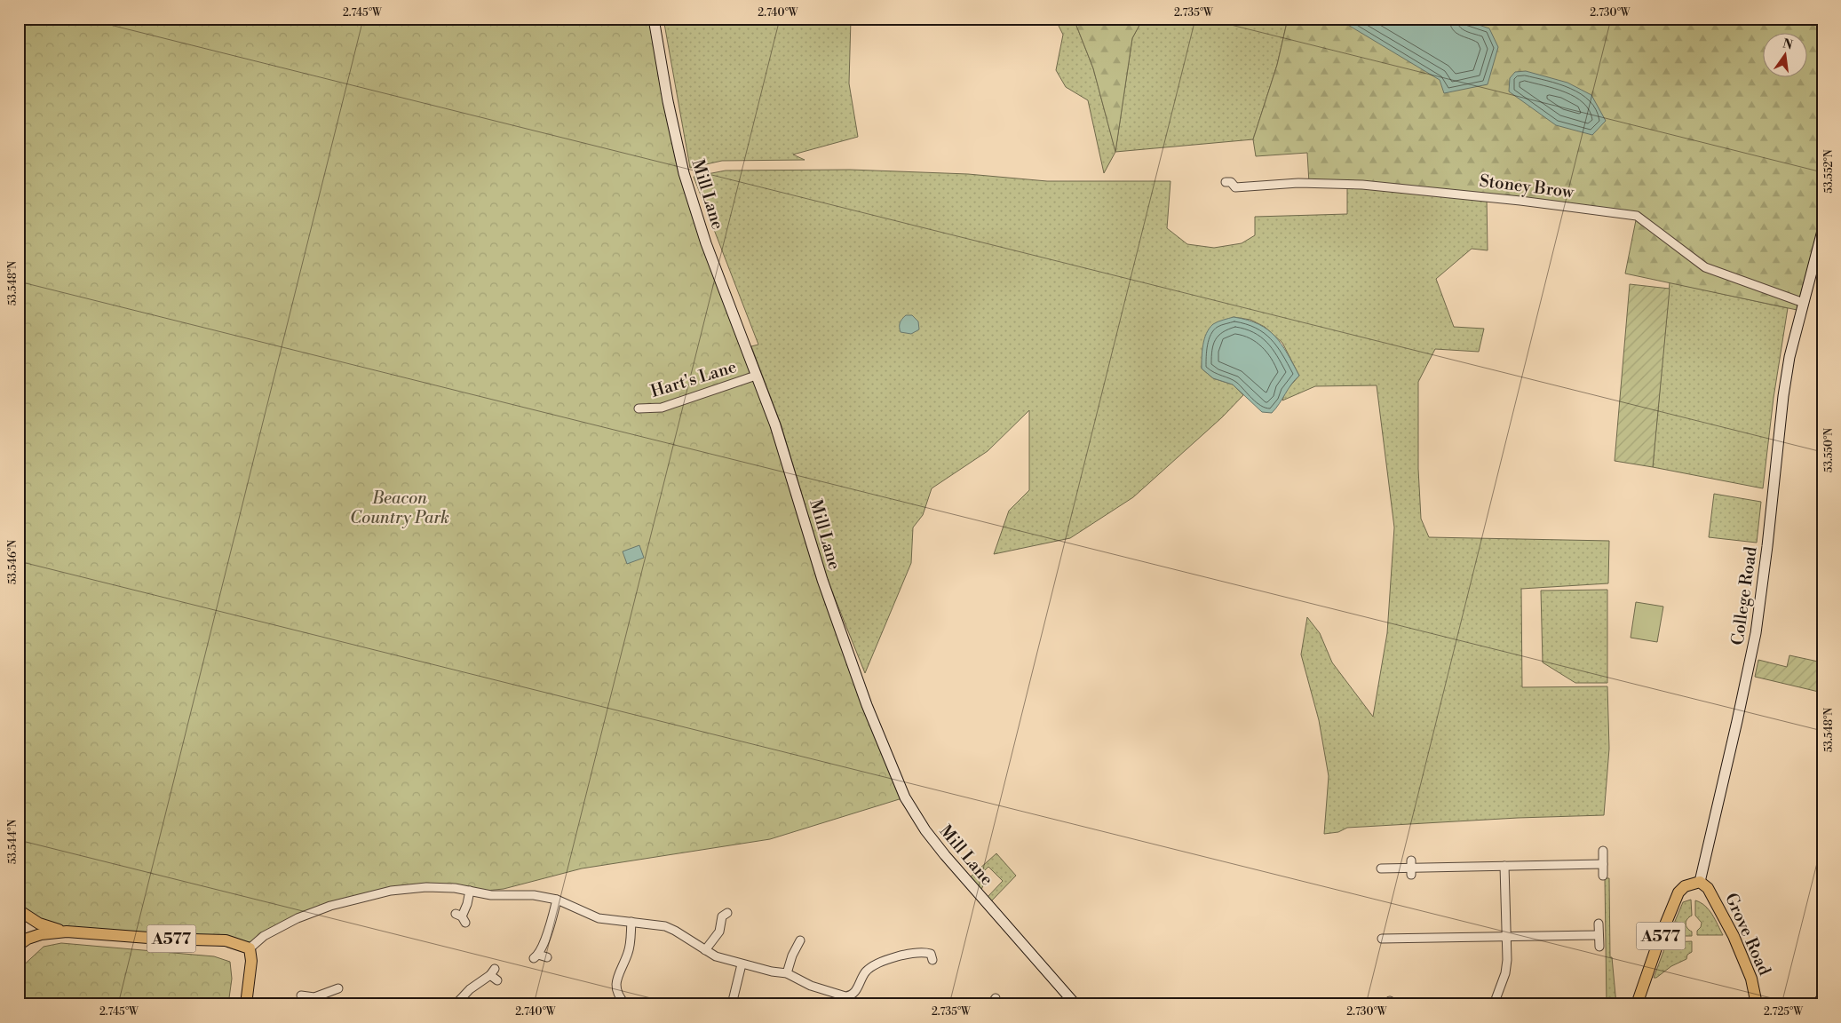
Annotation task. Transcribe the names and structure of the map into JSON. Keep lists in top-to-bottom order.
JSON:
{
  "streets": {
    "main road": ["Grove Road", "A577"],
    "street": [
      "Stoney Brow",
      "Mill Lane",
      "Hart's Lane",
      "College Road"
    ]
  },
  "crossings": [
    ["Stoney Brow", "College Road"],
    ["Mill Lane", "Hart's Lane"],
    ["College Road", "Grove Road"],
    ["College Road", "A577"],
    ["Grove Road", "A577"]
  ],
  "parks": ["Beacon Country Park"],
  "north": "top",
  "coordinates": [
    "2.745°W",
    "2.740°W",
    "2.735°W",
    "2.730°W",
    "53.552°N",
    "53.548°N",
    "53.550°N",
    "53.546°N",
    "53.544°N",
    "2.725°W"
  ]
}
